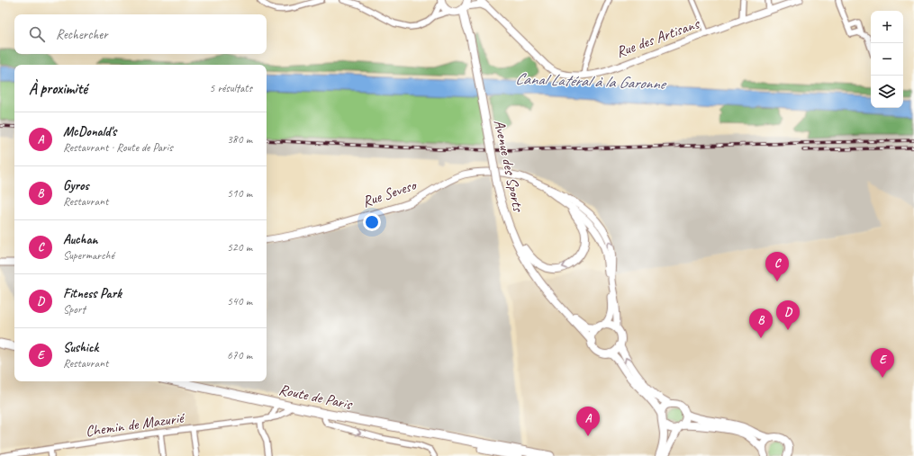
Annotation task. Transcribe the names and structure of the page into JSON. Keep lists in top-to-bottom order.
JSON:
{
  "streets": {
    "main road": ["Avenue des Sports", "Route de Paris"],
    "street": ["Rue des Artisans", "Rue Seveso", "Chemin de Mazurié"]
  },
  "crossings": [
    ["Avenue des Sports", "Rue Seveso"],
    ["Route de Paris", "Chemin de Mazurié"]
  ],
  "water": ["Canal Latéral à la Garonne"],
  "page": {
    "map_buttons": ["+", "−"],
    "search": "Rechercher",
    "heading": ["À proximité", "5 résultats"],
    "list": [
      {
        "mark": "A",
        "name": "McDonald's",
        "note": "Restaurant · Route de Paris",
        "value": "380 m"
      },
      {
        "mark": "B",
        "name": "Gyros",
        "note": "Restaurant",
        "value": "510 m"
      },
      {
        "mark": "C",
        "name": "Auchan",
        "note": "Supermarché",
        "value": "520 m"
      },
      {
        "mark": "D",
        "name": "Fitness Park",
        "note": "Sport",
        "value": "540 m"
      },
      {
        "mark": "E",
        "name": "Sushick",
        "note": "Restaurant",
        "value": "670 m"
      }
    ],
    "pins": [
      "C",
      "D",
      "B",
      "E",
      "A"
    ]
  }
}
